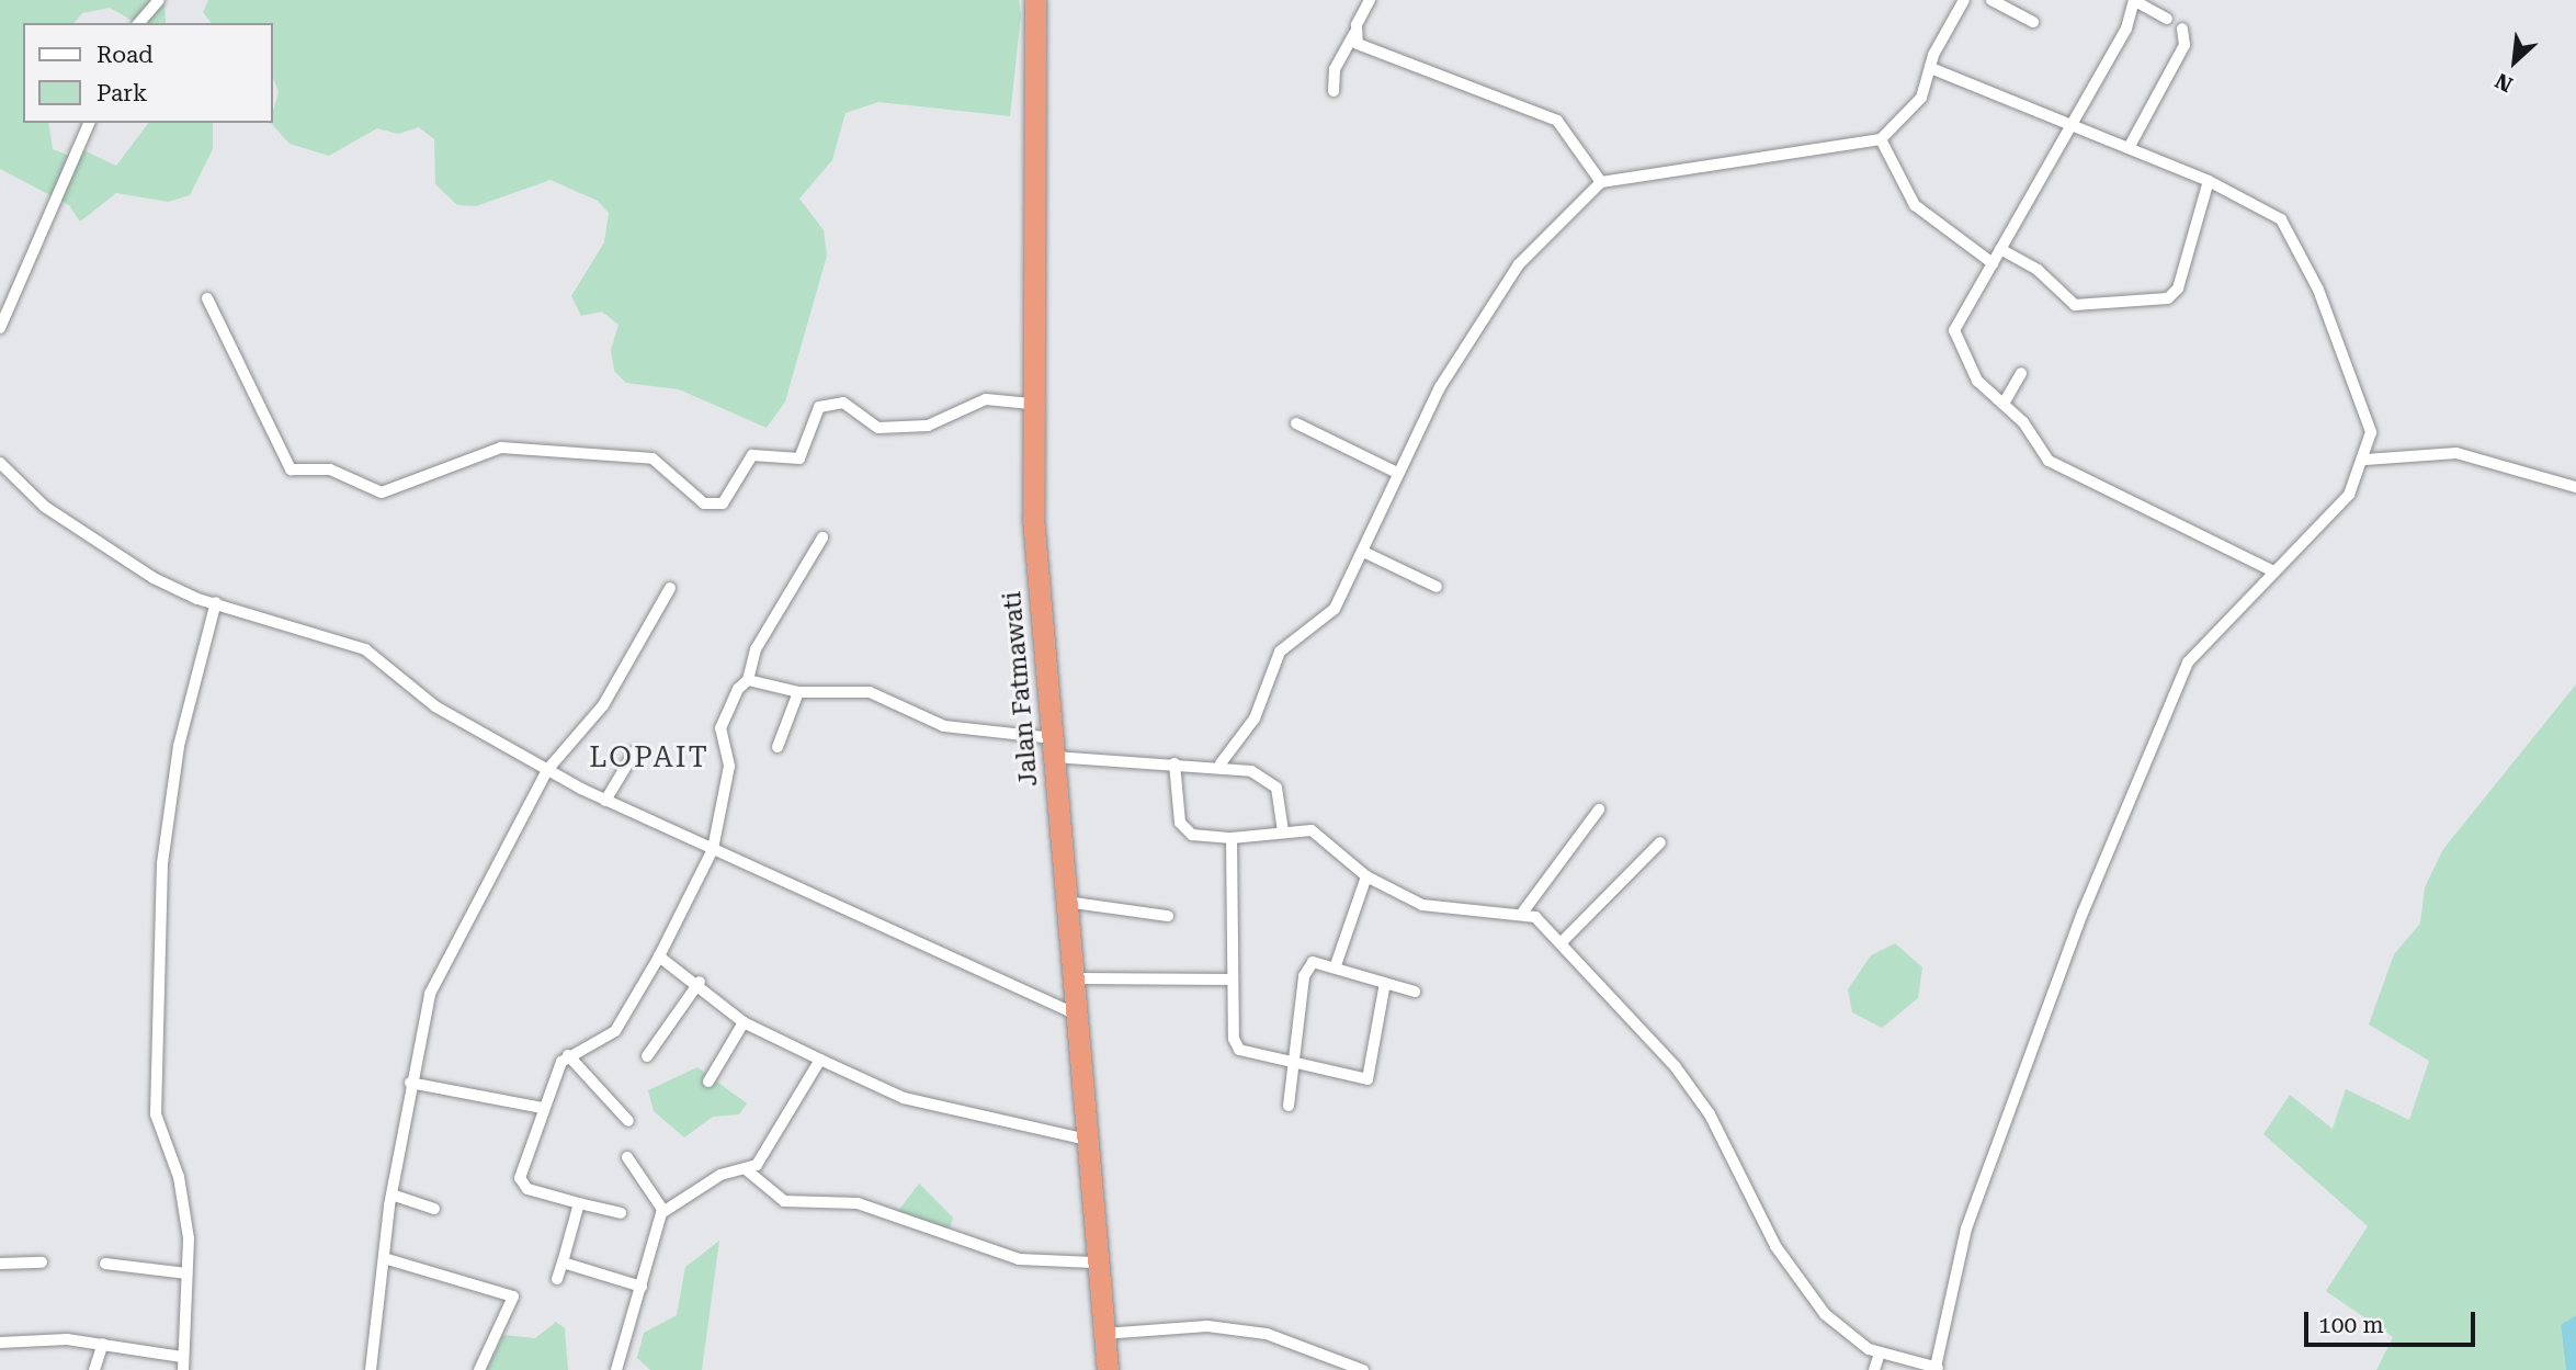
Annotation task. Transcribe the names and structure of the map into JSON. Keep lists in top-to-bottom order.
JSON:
{
  "streets": {
    "highway": ["Jalan Fatmawati"]
  },
  "districts": ["LOPAIT"],
  "legend": ["Road", "Park"],
  "scale_bar": "100 m",
  "north": "bottom left"
}
